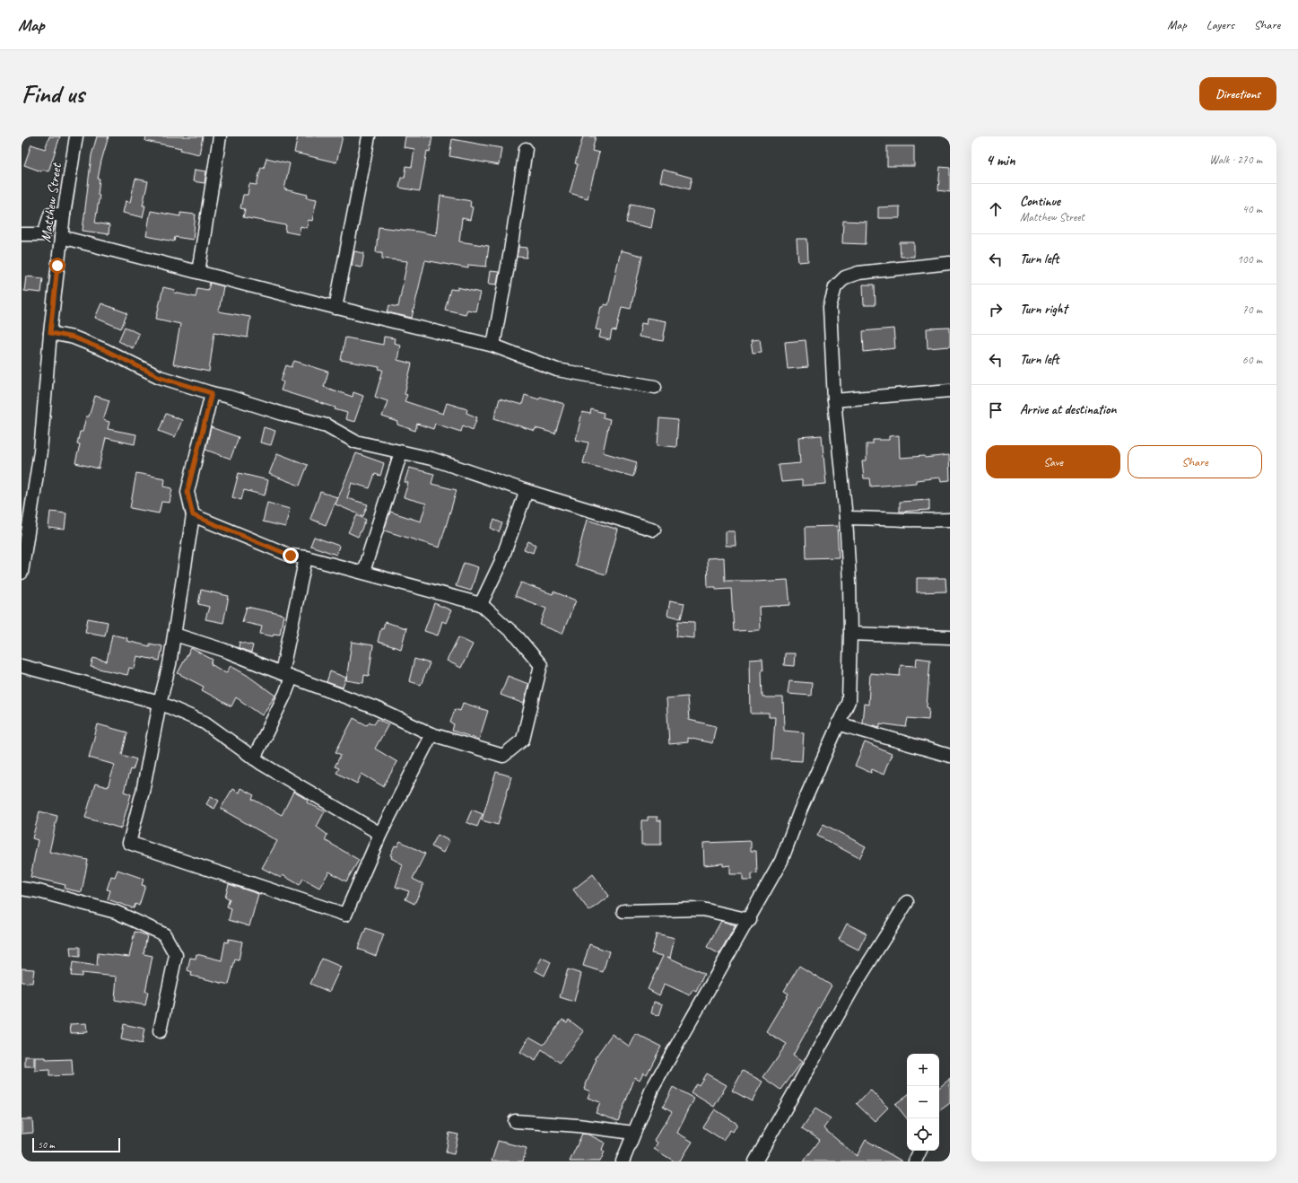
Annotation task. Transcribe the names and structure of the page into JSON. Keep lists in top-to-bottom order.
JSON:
{
  "streets": {
    "street": ["Matthew Street"]
  },
  "scale_bar": "50 m",
  "page": {
    "header": "Map",
    "nav": ["Map", "Layers", "Share"],
    "buttons": [
      "Directions",
      ["Save", "Share"]
    ],
    "title": "Find us",
    "heading": ["4 min", "Walk · 270 m"],
    "list": [
      ["Continue", "Matthew Street", "40 m"],
      ["Turn left", "100 m"],
      ["Turn right", "70 m"],
      ["Turn left", "60 m"],
      "Arrive at destination"
    ],
    "map_buttons": ["+", "−"],
    "scale": "50 m"
  }
}
